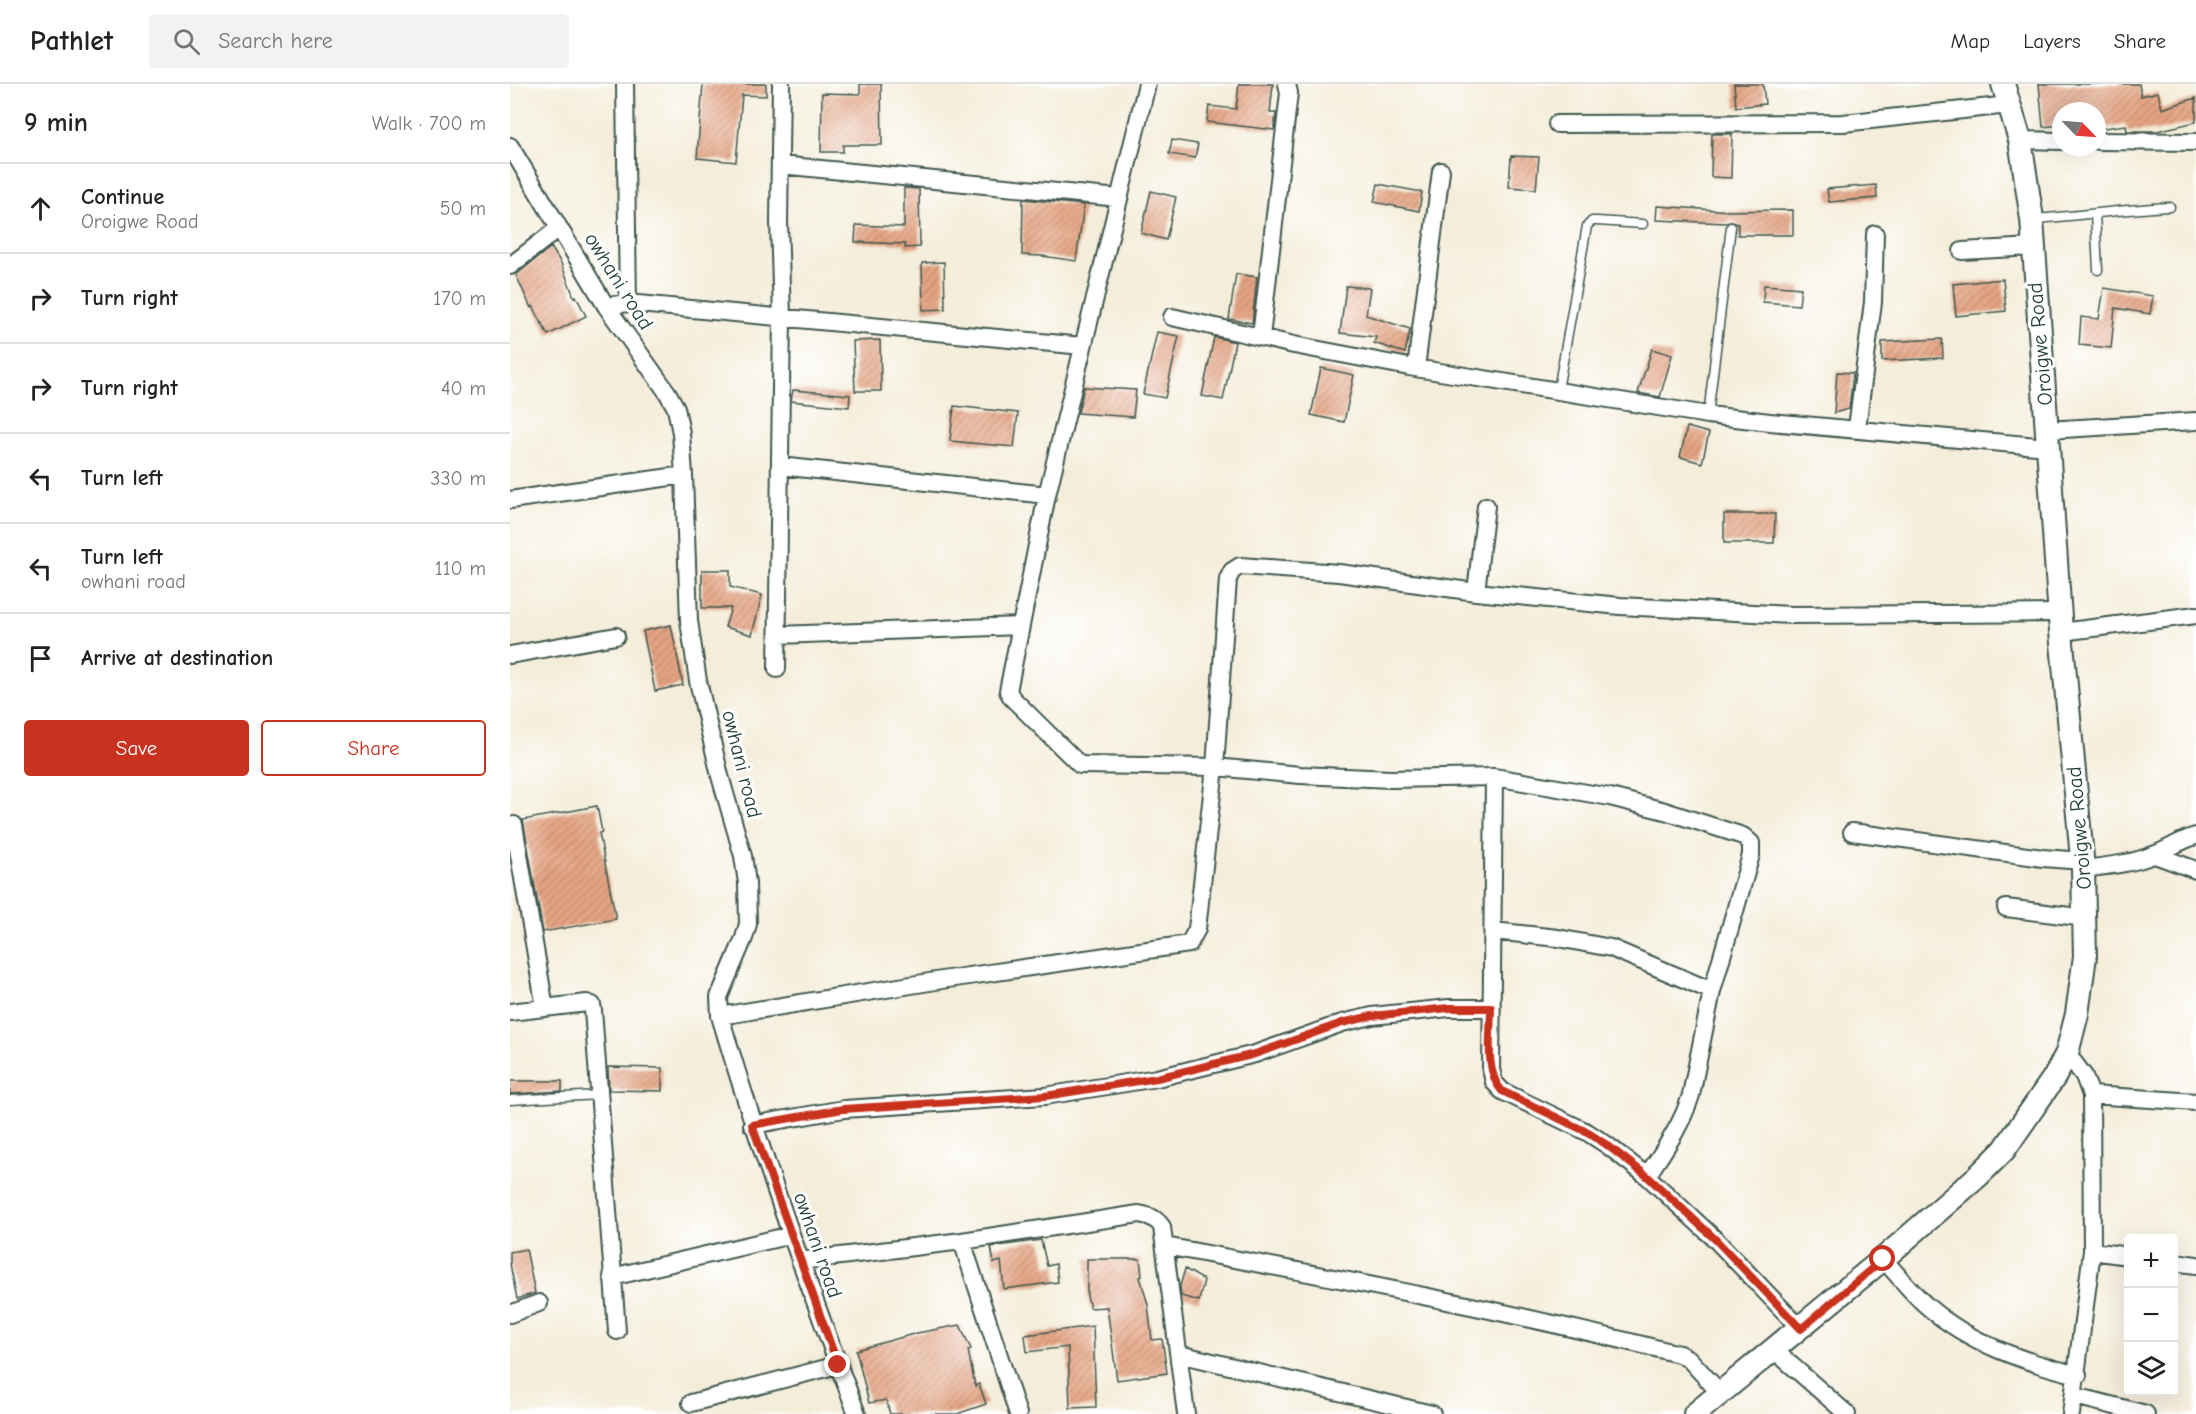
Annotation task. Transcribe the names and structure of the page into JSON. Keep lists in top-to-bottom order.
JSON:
{
  "streets": {
    "street": ["owhani road", "Oroigwe Road"]
  },
  "north": "bottom right",
  "page": {
    "header": "Pathlet",
    "search": "Search here",
    "nav": ["Map", "Layers", "Share"],
    "heading": ["9 min", "Walk · 700 m"],
    "list": [
      ["Continue", "Oroigwe Road", "50 m"],
      ["Turn right", "170 m"],
      ["Turn right", "40 m"],
      ["Turn left", "330 m"],
      ["Turn left", "owhani road", "110 m"],
      "Arrive at destination"
    ],
    "buttons": ["Save", "Share"],
    "map_buttons": ["+", "−"]
  }
}
